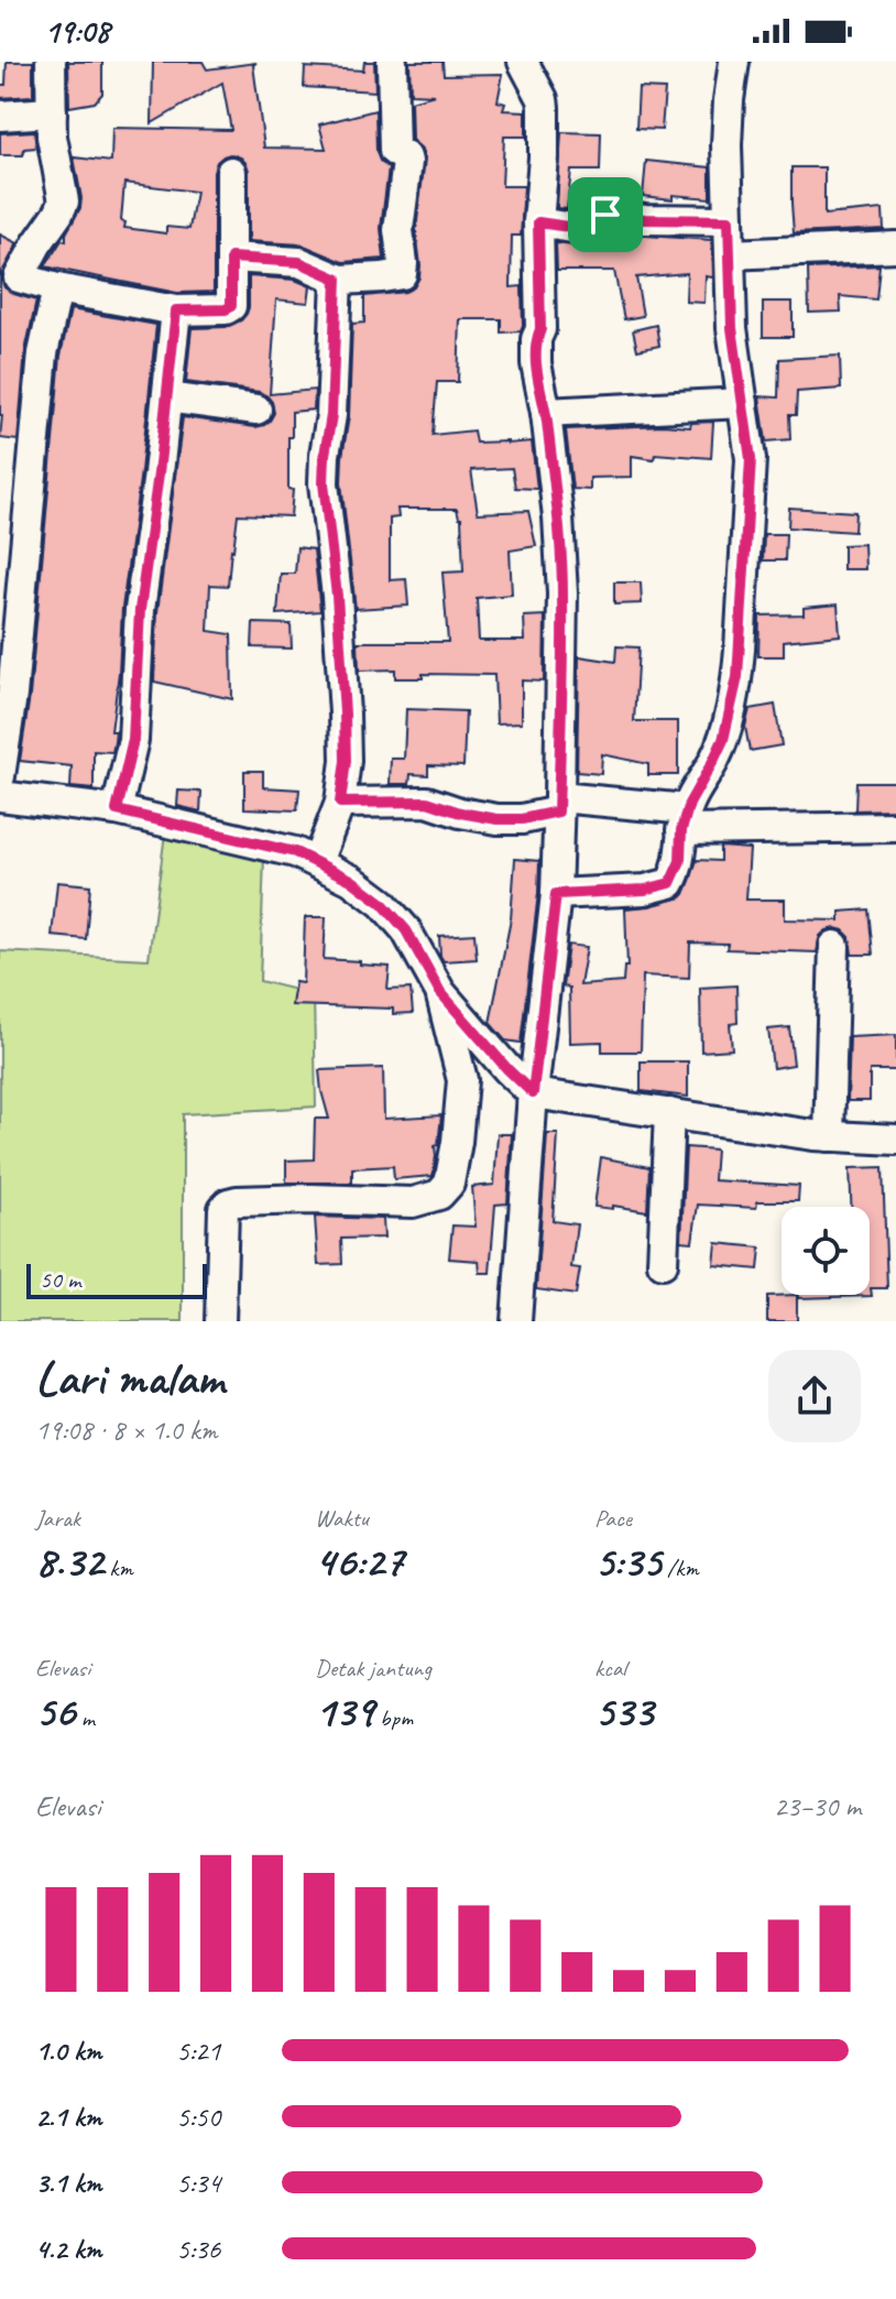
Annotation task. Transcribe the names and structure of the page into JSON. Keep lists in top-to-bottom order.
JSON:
{
  "scale_bar": "50 m",
  "page": {
    "status": "19:08",
    "scale": "50 m",
    "heading": ["Lari malam", "19:08 · 8 × 1.0 km"],
    "stats": [
      ["Jarak", "8.32 km"],
      ["Waktu", "46:27"],
      ["Pace", "5:35 /km"],
      ["Elevasi", "56 m"],
      ["Detak jantung", "139 bpm"],
      ["kcal", "533"]
    ],
    "chart": ["Elevasi", "23–30 m"],
    "list": [
      {
        "name": "1.0 km",
        "note": "5:21"
      },
      {
        "name": "2.1 km",
        "note": "5:50"
      },
      {
        "name": "3.1 km",
        "note": "5:34"
      },
      {
        "name": "4.2 km",
        "note": "5:36"
      }
    ]
  }
}
